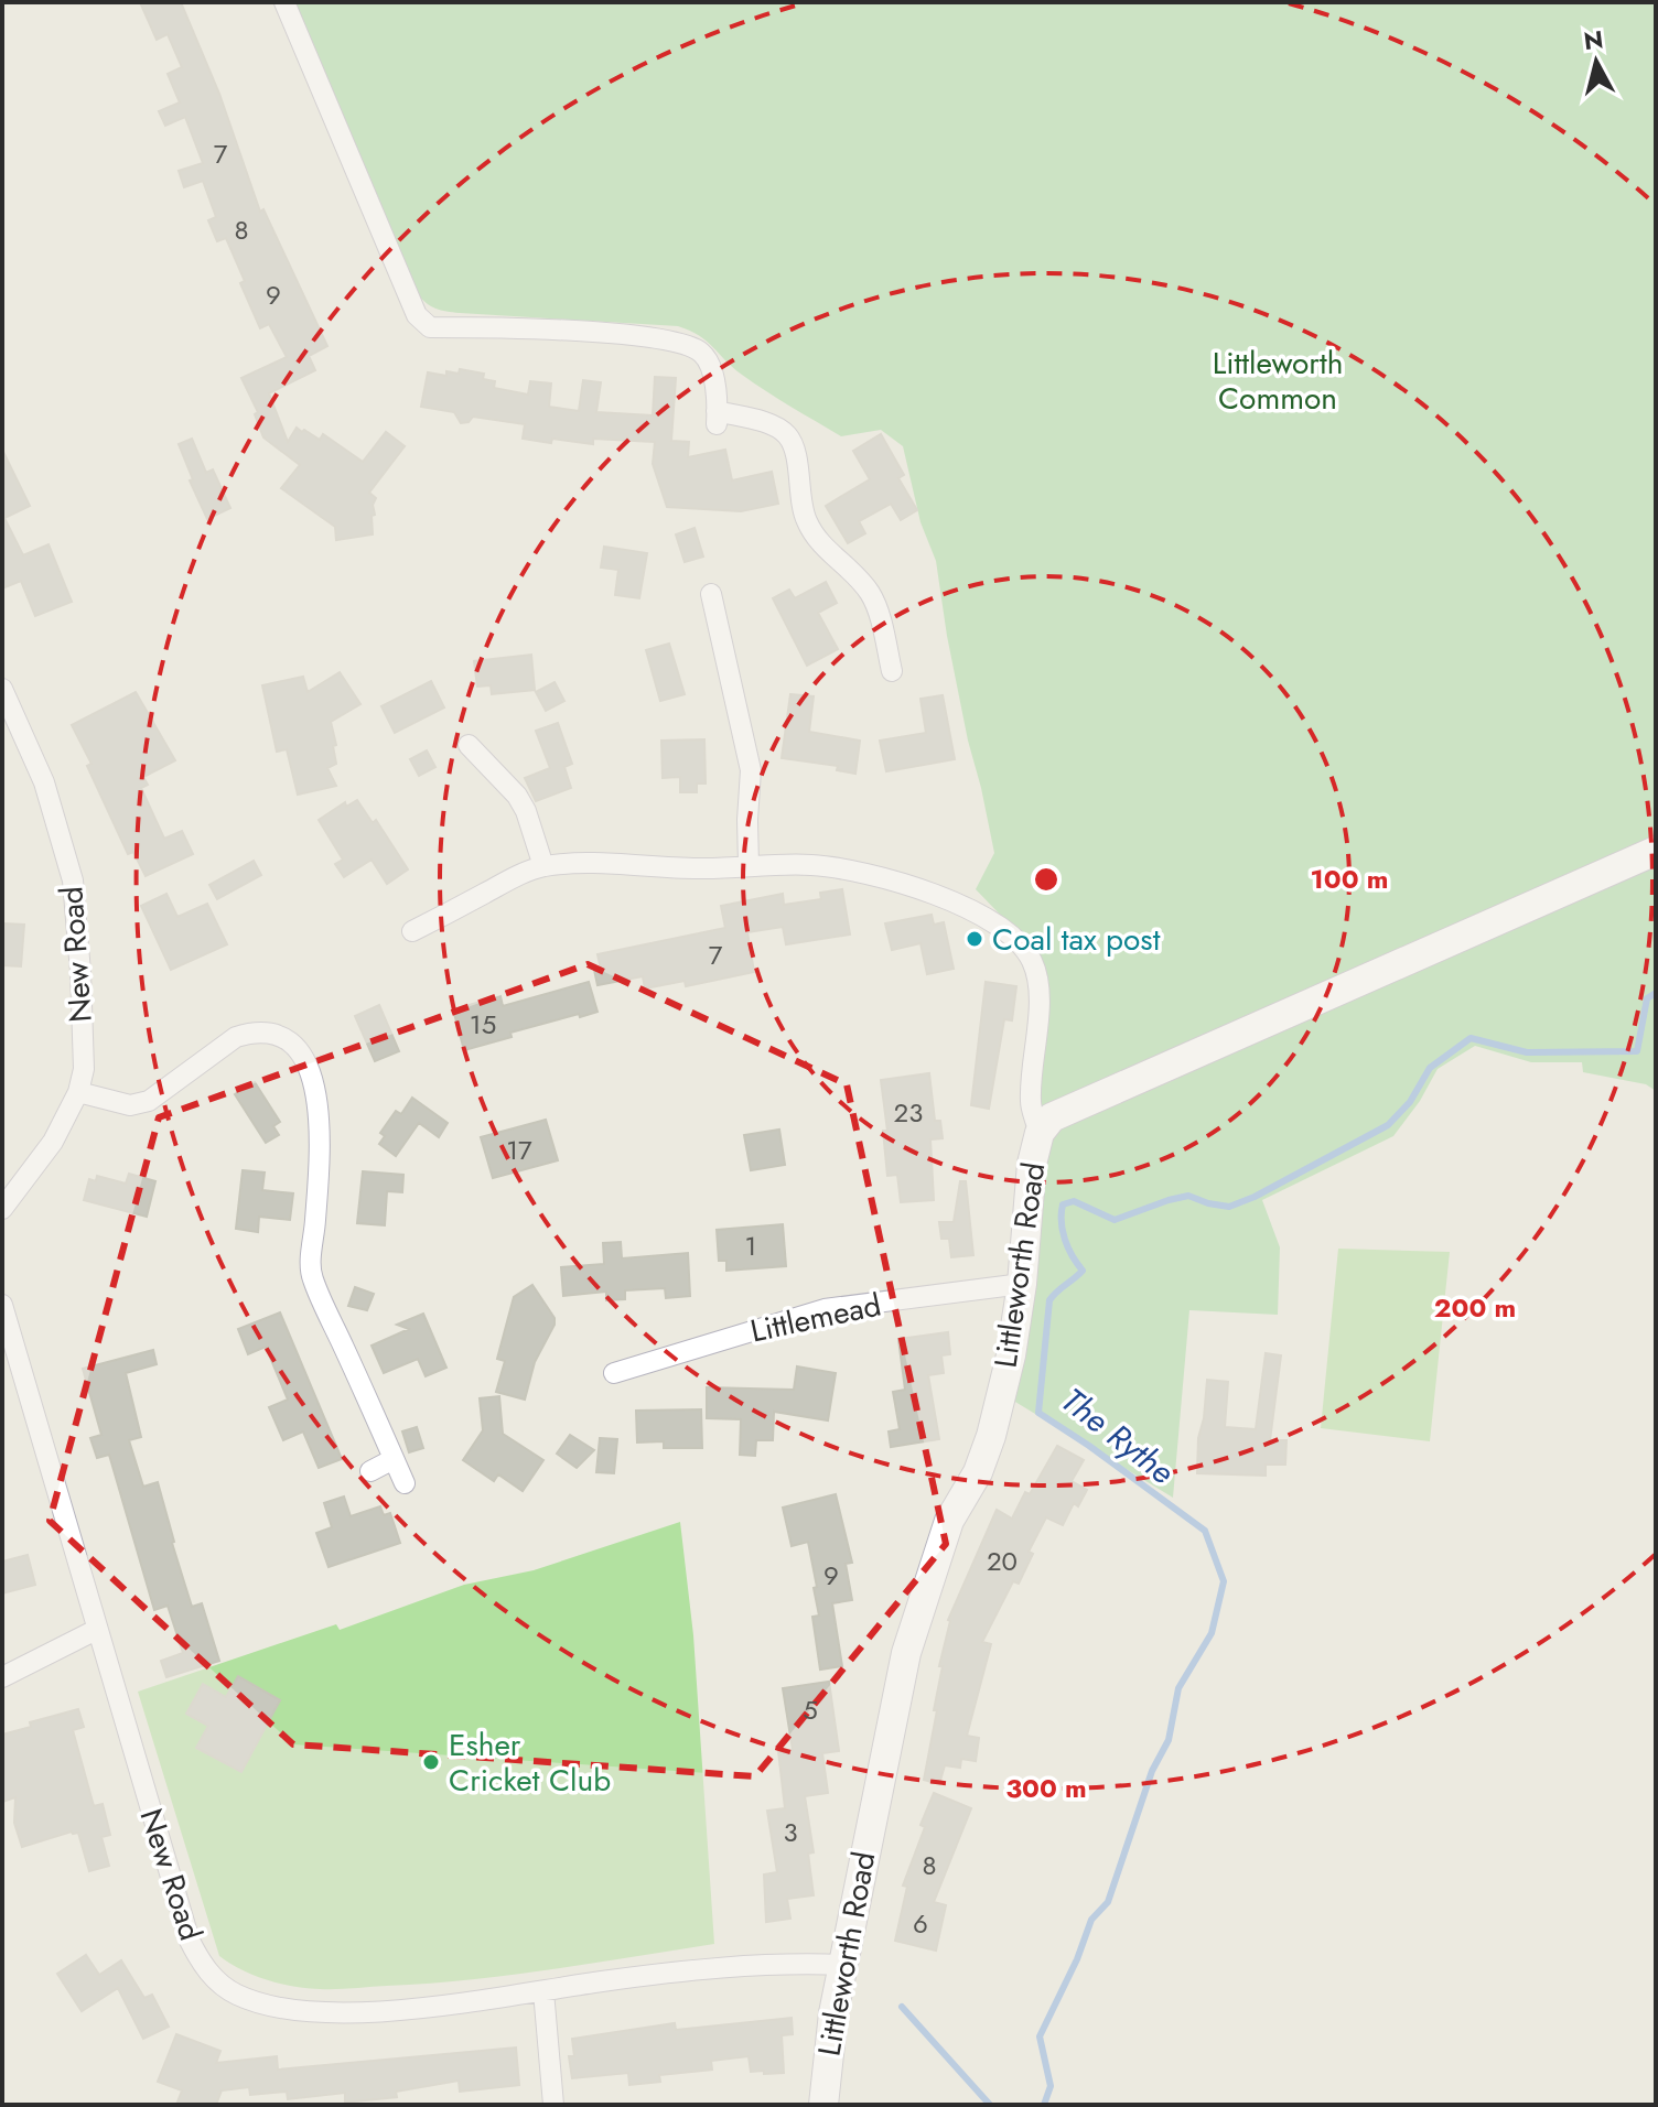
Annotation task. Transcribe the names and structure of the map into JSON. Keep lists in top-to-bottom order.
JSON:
{
  "streets": {
    "street": ["New Road", "Littleworth Road", "Littlemead"]
  },
  "crossings": [
    ["New Road", "Littleworth Road"],
    ["Littleworth Road", "Littlemead"]
  ],
  "water": ["The Rythe"],
  "parks": ["Littleworth Common"],
  "places": ["Coal tax post", "Esher Cricket Club"],
  "house_numbers": [
    "7",
    "8",
    "9",
    "7",
    "15",
    "23",
    "17",
    "1",
    "20",
    "9",
    "5",
    "3",
    "8",
    "6"
  ],
  "north": "top",
  "rings": ["100 m", "200 m", "300 m"]
}
